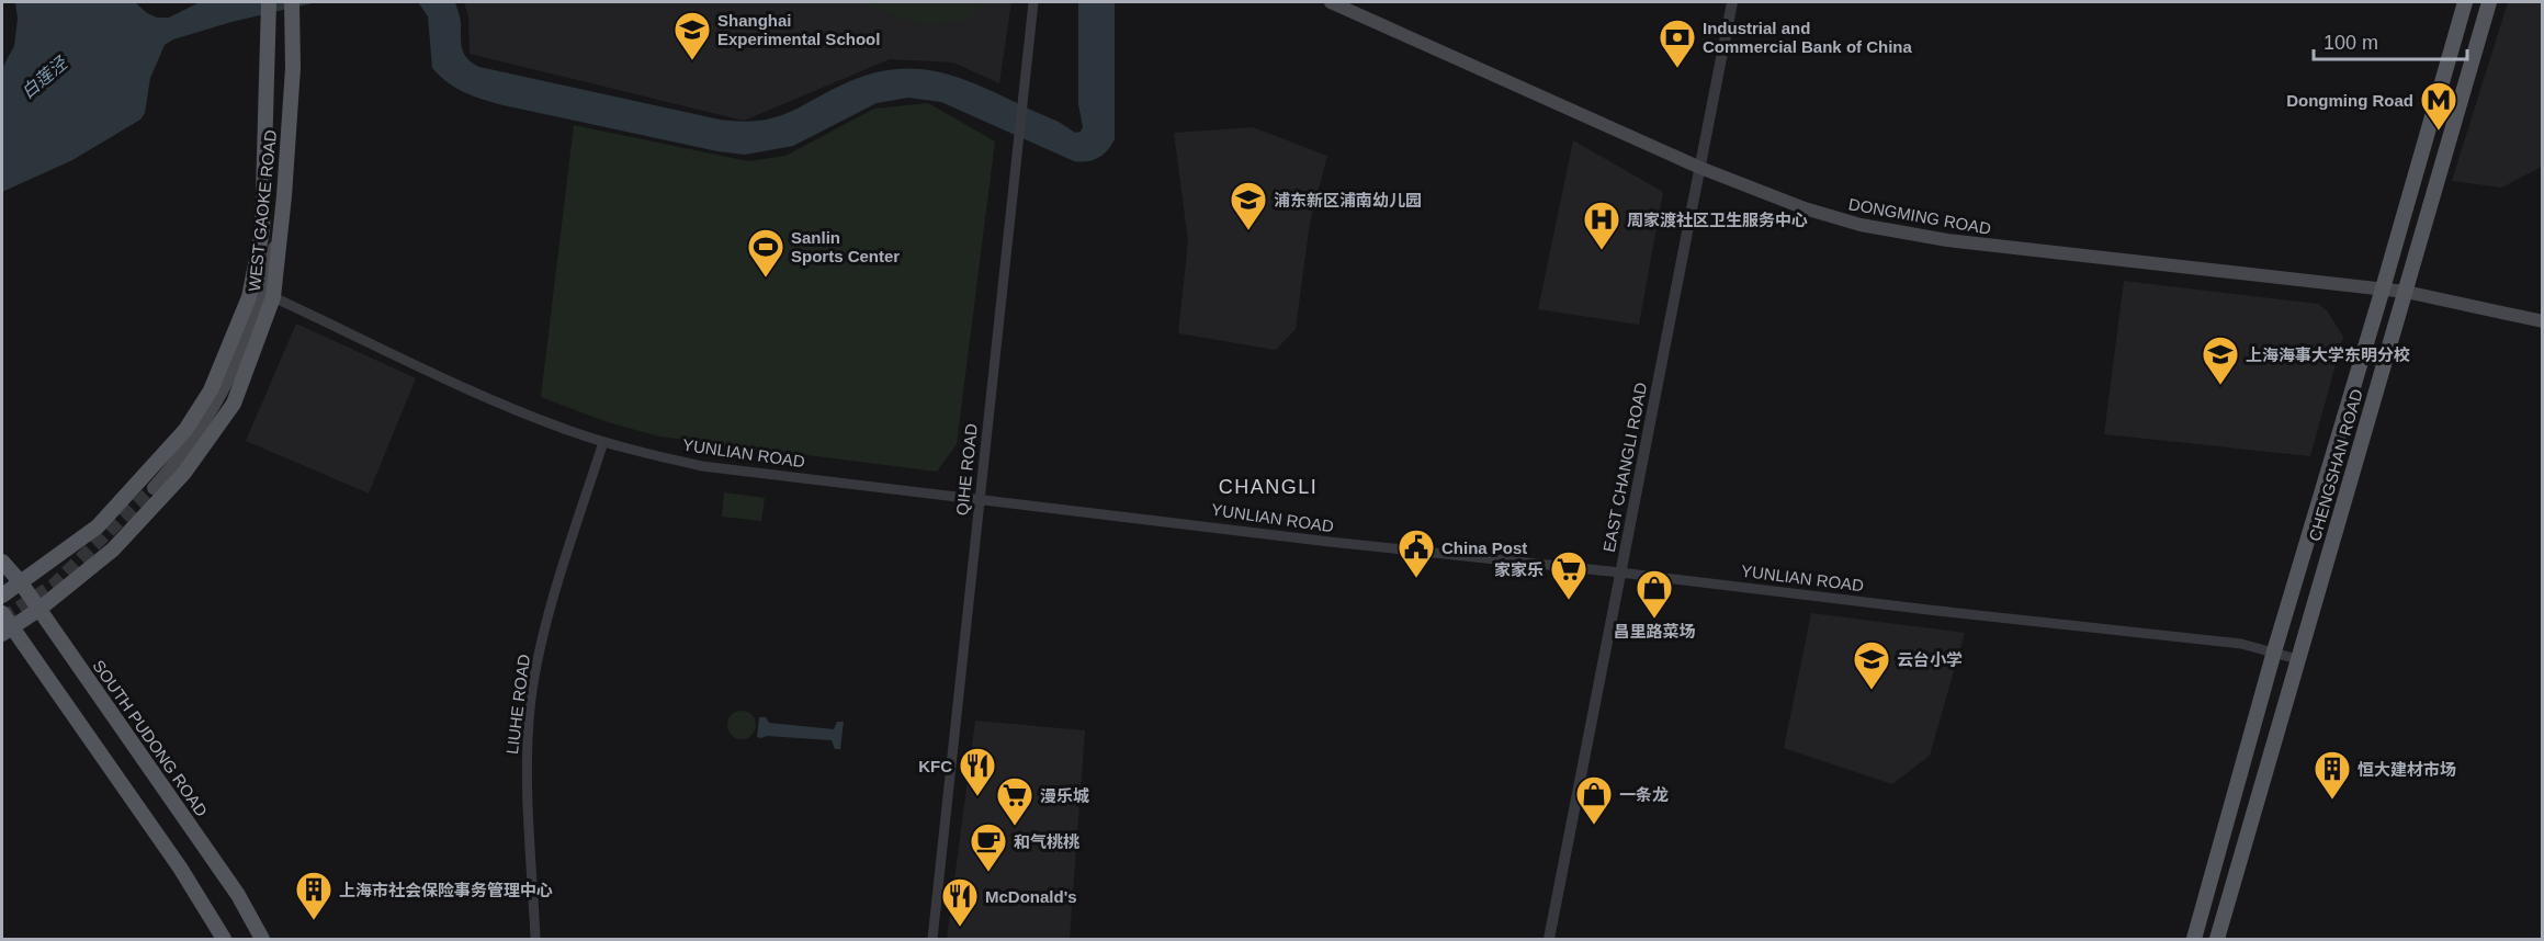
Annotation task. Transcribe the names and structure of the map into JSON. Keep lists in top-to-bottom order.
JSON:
{
  "streets": {
    "main road": [
      "WEST GAOKE ROAD",
      "DONGMING ROAD",
      "CHENGSHAN ROAD",
      "SOUTH PUDONG ROAD"
    ],
    "street": [
      "YUNLIAN ROAD",
      "EAST CHANGLI ROAD",
      "QIHE ROAD",
      "LIUHE ROAD"
    ]
  },
  "crossings": [
    ["WEST GAOKE ROAD", "YUNLIAN ROAD"],
    ["WEST GAOKE ROAD", "SOUTH PUDONG ROAD"],
    ["DONGMING ROAD", "CHENGSHAN ROAD"],
    ["DONGMING ROAD", "EAST CHANGLI ROAD"],
    ["YUNLIAN ROAD", "CHENGSHAN ROAD"],
    ["YUNLIAN ROAD", "EAST CHANGLI ROAD"],
    ["YUNLIAN ROAD", "QIHE ROAD"],
    ["YUNLIAN ROAD", "LIUHE ROAD"]
  ],
  "districts": ["CHANGLI"],
  "water": ["白莲泾"],
  "places": {
    "school or university": [
      "Shanghai Experimental School",
      "浦东新区浦南幼儿园",
      "上海海事大学东明分校",
      "云台小学"
    ],
    "bank": ["Industrial and Commercial Bank of China"],
    "metro station": ["Dongming Road"],
    "hospital": ["周家渡社区卫生服务中心"],
    "sports": ["Sanlin Sports Center"],
    "public building": ["China Post"],
    "supermarket": ["家家乐", "漫乐城"],
    "shop": ["昌里路菜场", "一条龙"],
    "restaurant": ["KFC", "McDonald's"],
    "building": ["恒大建材市场", "上海市社会保险事务管理中心"],
    "cafe": ["和气桃桃"]
  },
  "scale_bar": "100 m"
}
